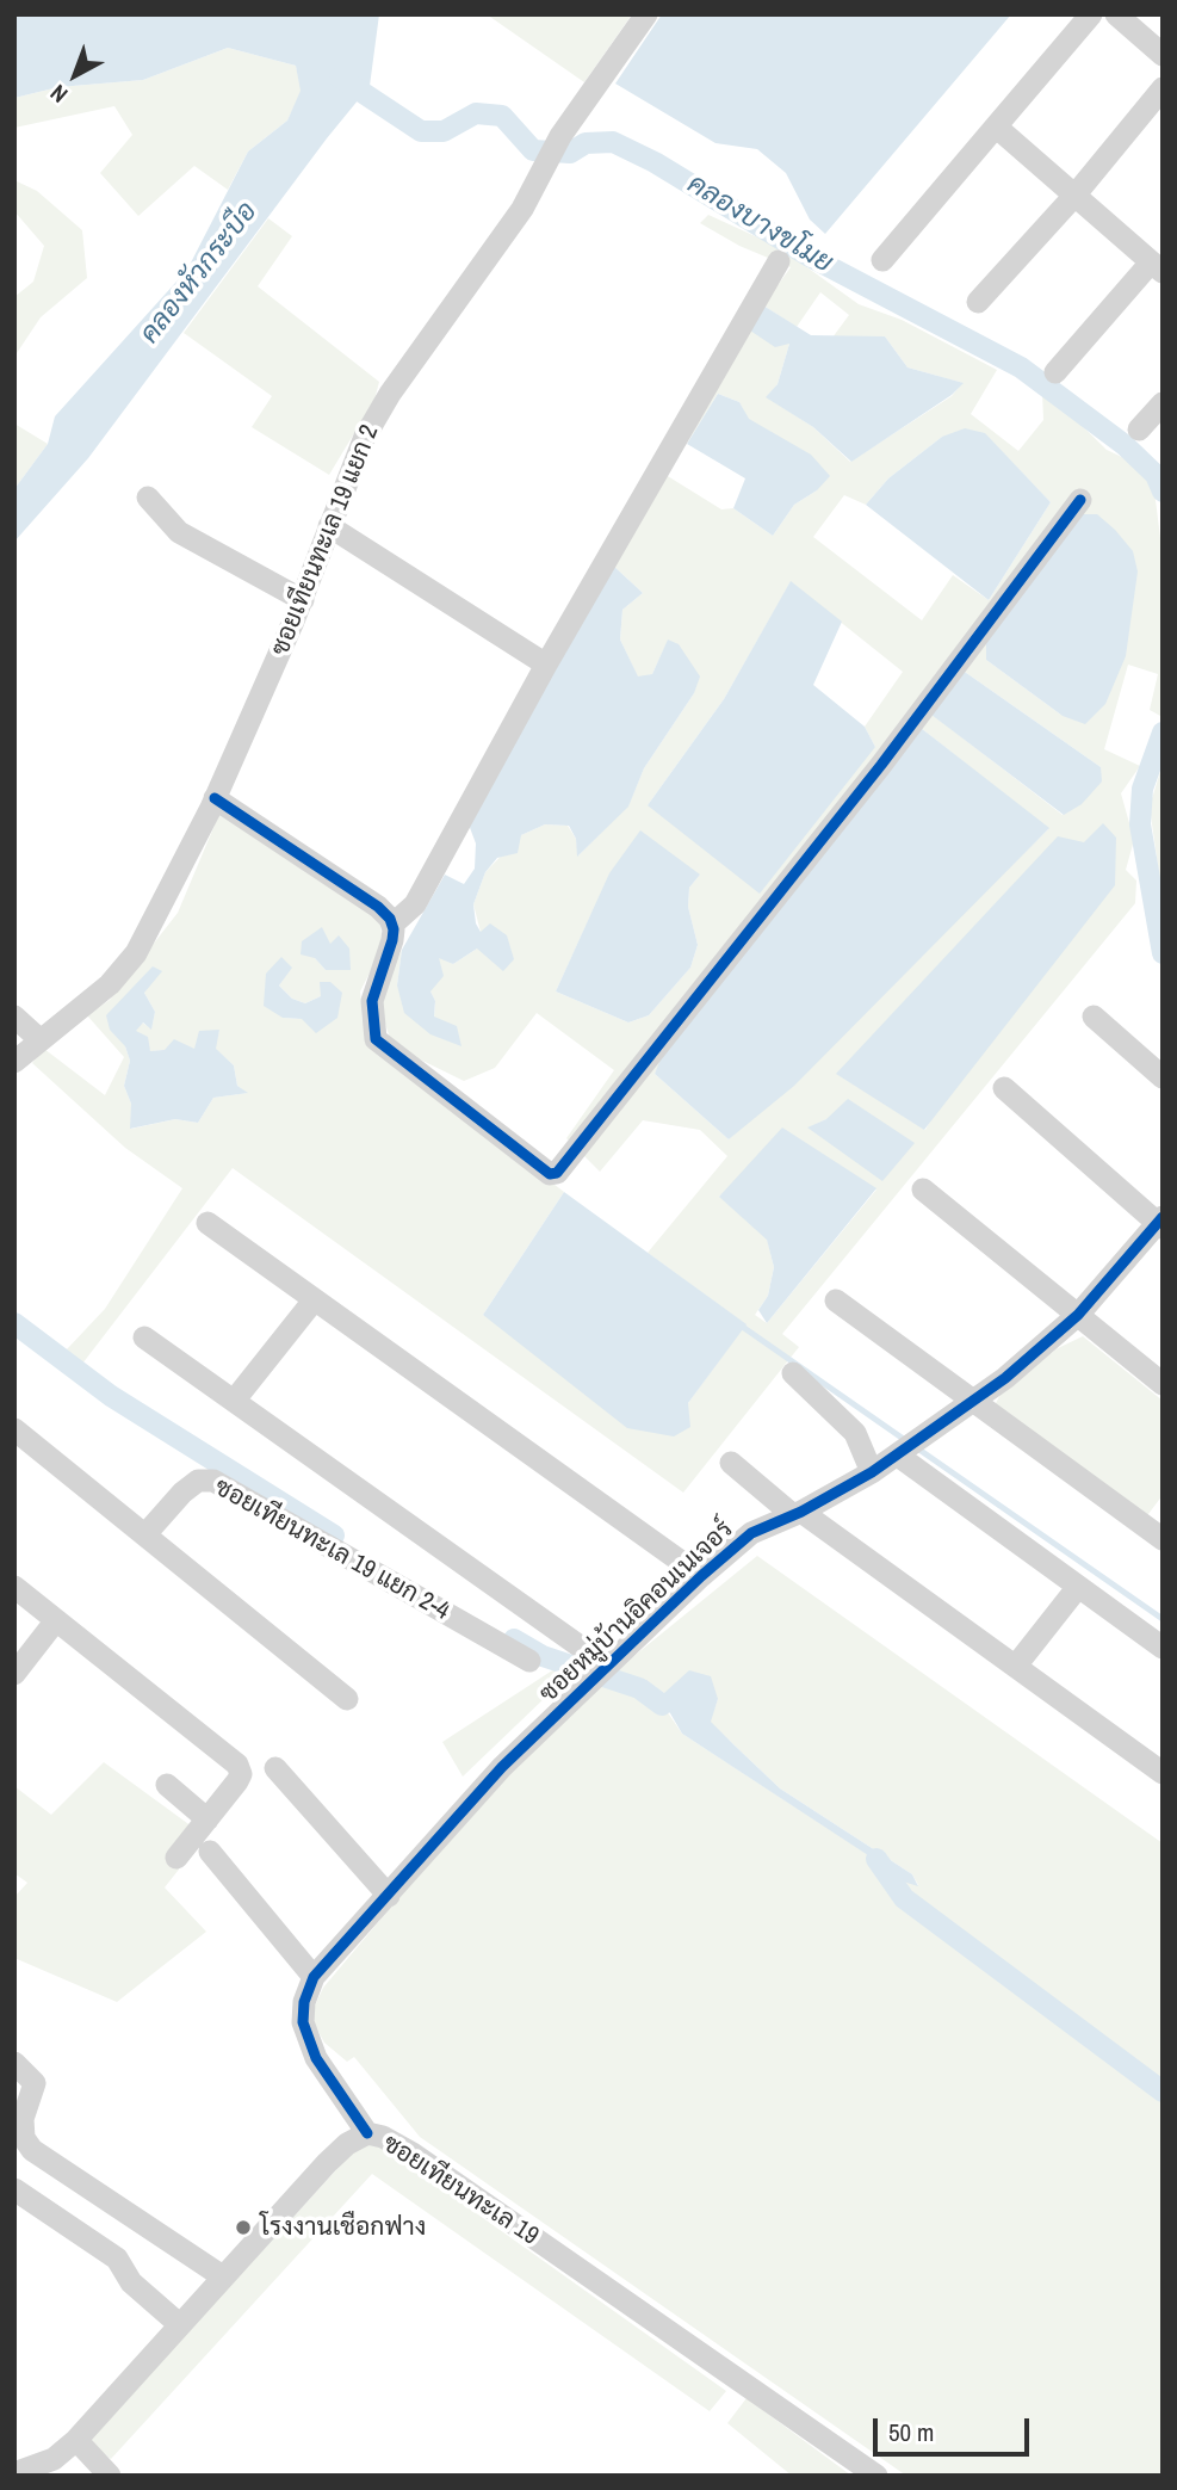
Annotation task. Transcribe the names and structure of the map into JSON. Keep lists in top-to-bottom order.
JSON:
{
  "streets": {
    "street": [
      "ซอยเทียนทะเล 19 แยก 2",
      "ซอยเทียนทะเล 19 แยก 2-4",
      "ซอยหมู่บ้านอิคอนเนเจอร์",
      "ซอยเทียนทะเล 19"
    ]
  },
  "crossings": [
    ["ซอยหมู่บ้านอิคอนเนเจอร์", "ซอยเทียนทะเล 19"]
  ],
  "water": ["คลองบางขโมย", "คลองหัวกระบือ"],
  "places": ["โรงงานเชือกฟาง"],
  "scale_bar": "50 m",
  "north": "bottom left"
}
